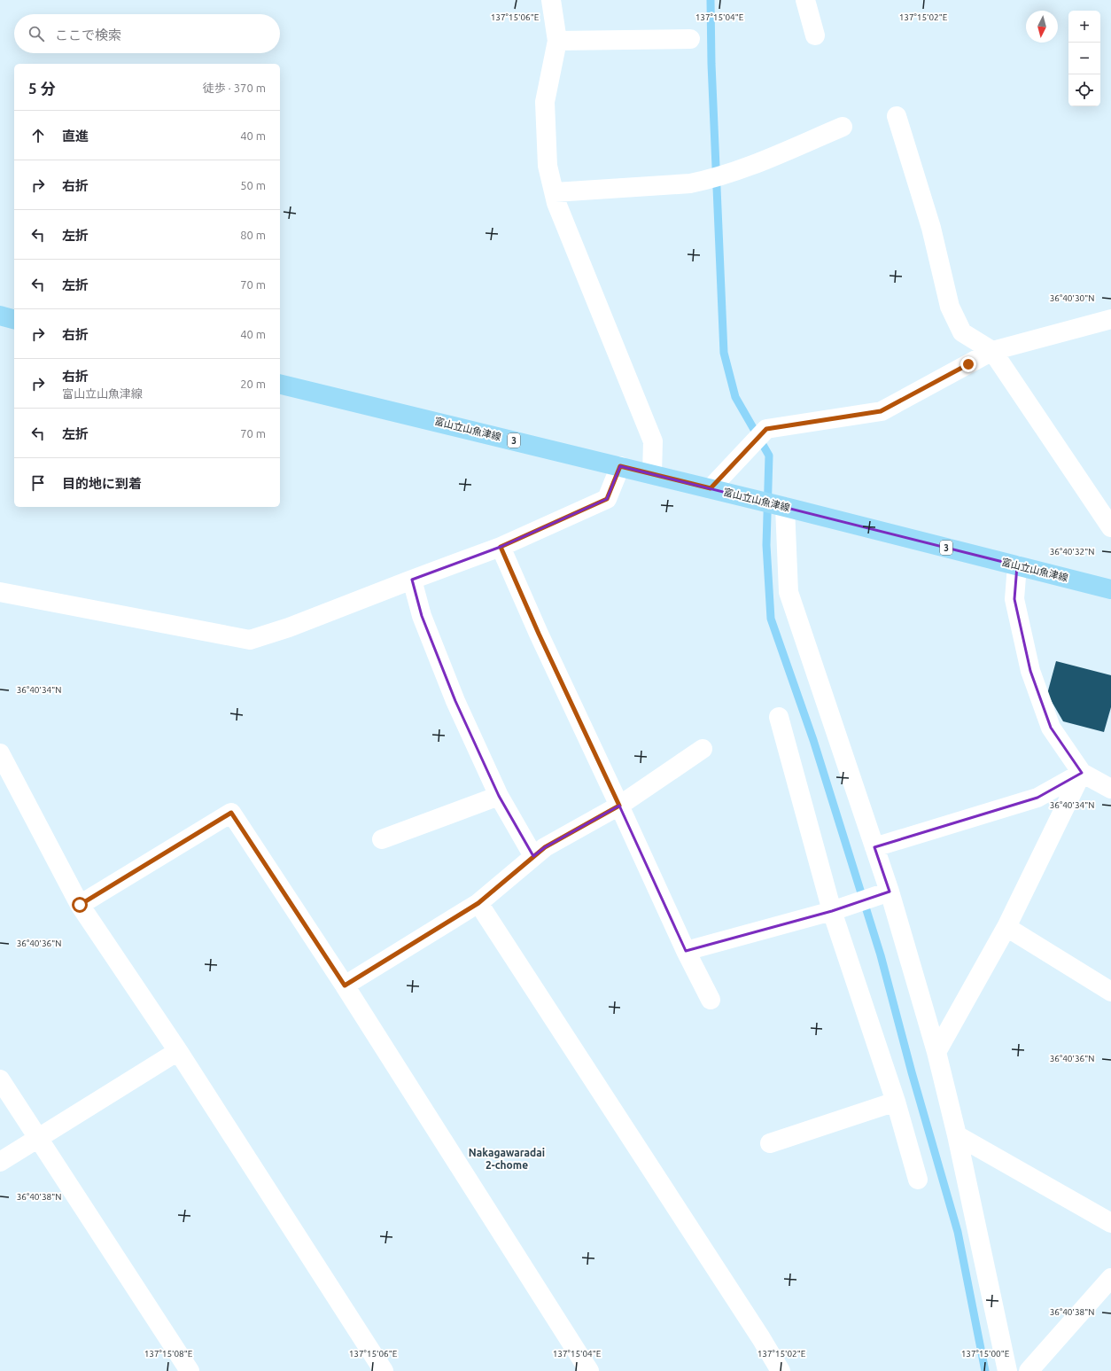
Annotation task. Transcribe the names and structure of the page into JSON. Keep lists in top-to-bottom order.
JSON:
{
  "streets": {
    "main road": ["富山立山魚津線", "3"]
  },
  "districts": ["Nakagawaradai 2-chome"],
  "north": "bottom",
  "page": {
    "map_buttons": ["+", "−"],
    "search": "ここで検索",
    "heading": ["5 分", "徒歩 · 370 m"],
    "list": [
      ["直進", "40 m"],
      ["右折", "50 m"],
      ["左折", "80 m"],
      ["左折", "70 m"],
      ["右折", "40 m"],
      ["右折", "富山立山魚津線", "20 m"],
      ["左折", "70 m"],
      "目的地に到着"
    ]
  },
  "coordinates": [
    "137°15'06\"E",
    "137°15'04\"E",
    "137°15'02\"E",
    "36°40'30\"N",
    "36°40'32\"N",
    "36°40'34\"N",
    "36°40'36\"N",
    "36°40'38\"N",
    "137°15'08\"E",
    "137°15'00\"E"
  ]
}
